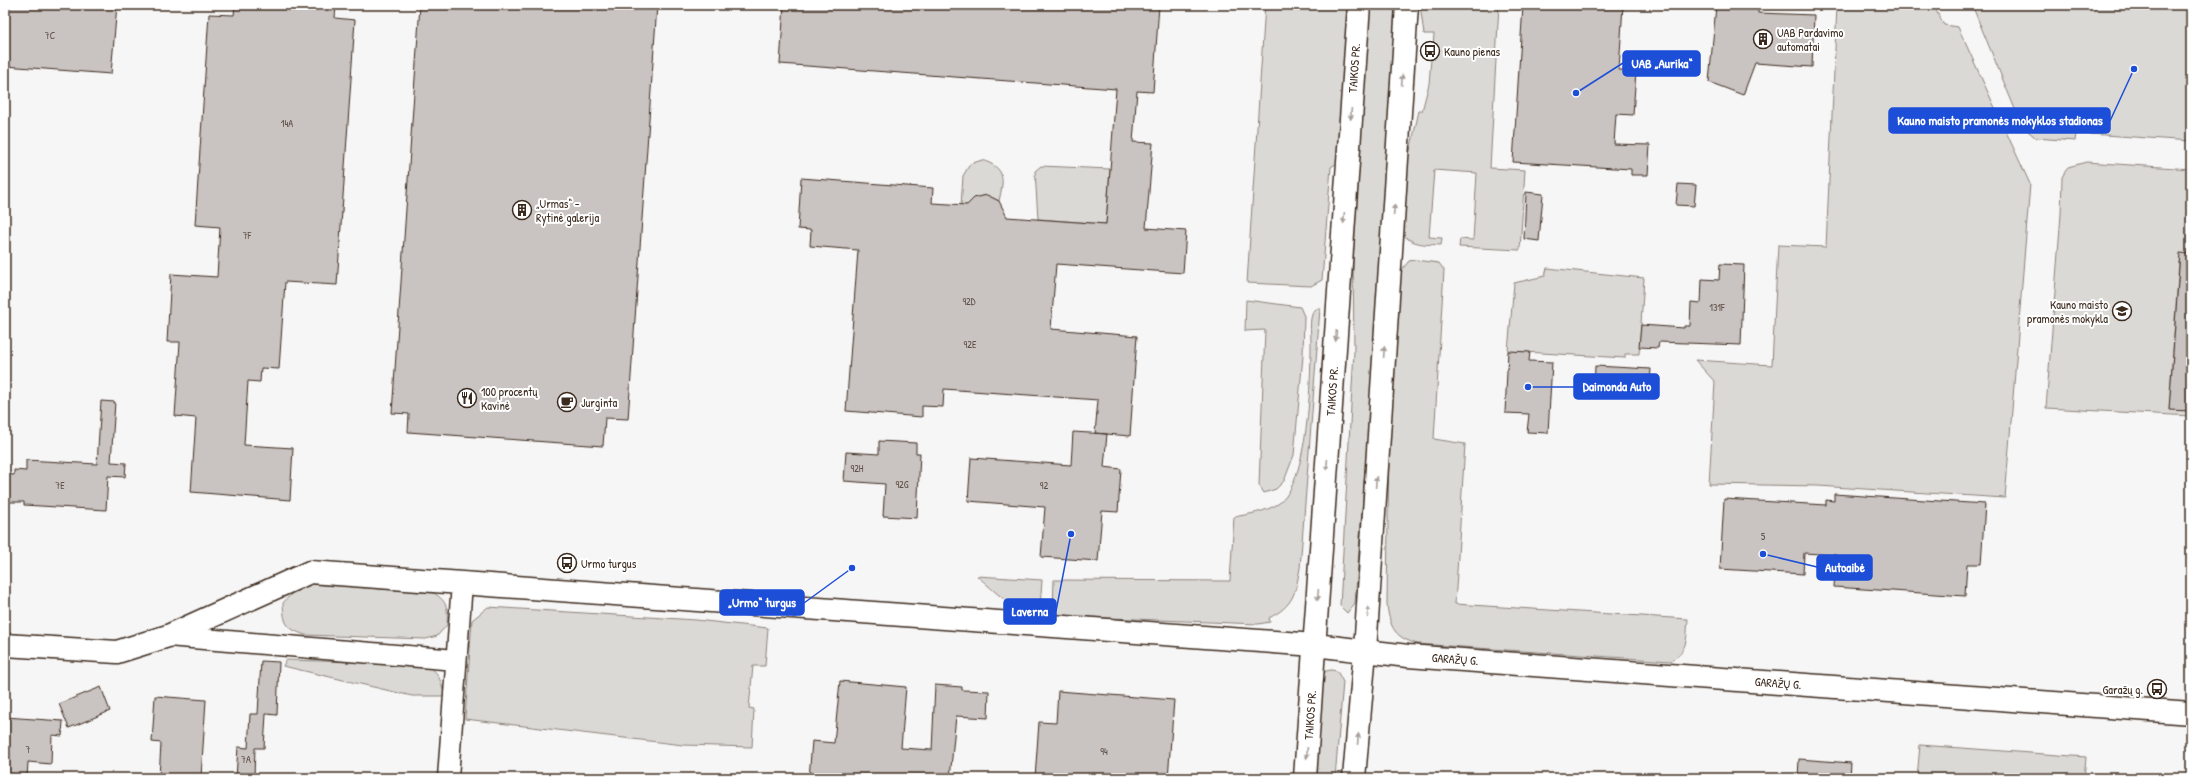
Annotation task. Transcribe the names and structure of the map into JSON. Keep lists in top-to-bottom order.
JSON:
{
  "streets": {
    "street": ["TAIKOS PR.", "GARAŽŲ G."]
  },
  "crossings": [
    ["TAIKOS PR.", "GARAŽŲ G."]
  ],
  "places": {
    "building": ["UAB Pardavimo automatai", "„Urmas“ - Rytinė galerija"],
    "bus stop": ["Kauno pienas", "Urmo turgus", "Garažų g."],
    "other": [
      "Kauno maisto pramonės mokyklos stadionas",
      "UAB „Aurika“",
      "Daimonda Auto",
      "Laverna",
      "Autoaibė",
      "„Urmo“ turgus"
    ],
    "school or university": ["Kauno maisto pramonės mokykla"],
    "restaurant": ["100 procentų Kavinė"],
    "cafe": ["Jurginta"]
  },
  "house_numbers": [
    "7C",
    "14A",
    "7F",
    "92D",
    "131F",
    "92E",
    "92H",
    "92G",
    "7E",
    "92",
    "5",
    "7",
    "94",
    "7A"
  ]
}
